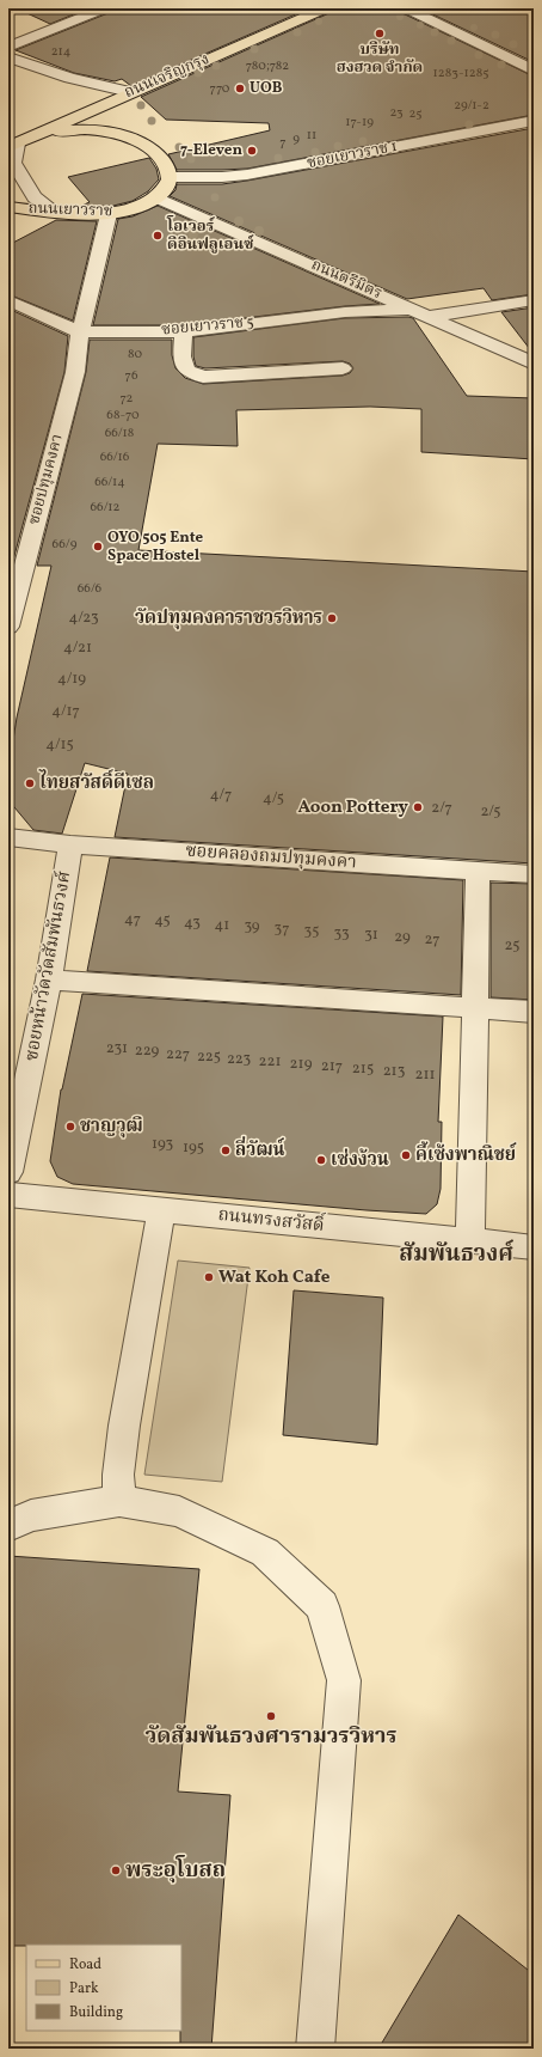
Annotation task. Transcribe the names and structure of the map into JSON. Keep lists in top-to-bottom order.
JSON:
{
  "streets": {
    "main road": ["ถนนเจริญกรุง", "ถนนเยาวราช"],
    "street": [
      "ซอยเยาวราช 1",
      "ถนนตรีมิตร",
      "ซอยเยาวราช 5",
      "ซอยปทุมคงคา",
      "ซอยคลองถมปทุมคงคา",
      "ซอยหน้าวัดวัดสัมพันธวงศ์",
      "ถนนทรงสวัสดิ์"
    ]
  },
  "crossings": [
    ["ถนนเยาวราช", "ถนนตรีมิตร"],
    ["ถนนเยาวราช", "ซอยปทุมคงคา"],
    ["ถนนตรีมิตร", "ซอยเยาวราช 5"],
    ["ซอยเยาวราช 5", "ซอยปทุมคงคา"],
    ["ซอยคลองถมปทุมคงคา", "ซอยหน้าวัดวัดสัมพันธวงศ์"]
  ],
  "districts": ["สัมพันธวงศ์"],
  "places": [
    "บริษัท ฮงฮวด จำกัด",
    "UOB",
    "7-Eleven",
    "โอเวอร์ ดิอินฟลูเอนซ์",
    "OYO 505 Ente Space Hostel",
    "วัดปทุมคงคาราชวรวิหาร",
    "ไทยสวัสดิ์ดีเซล",
    "Aoon Pottery",
    "ชาญวุฒิ",
    "ลี่วัฒน์",
    "คี้เซ้งพาณิชย์",
    "เซ่งง้วน",
    "Wat Koh Cafe",
    "วัดสัมพันธวงศารามวรวิหาร",
    "พระอุโบสถ"
  ],
  "house_numbers": [
    "214",
    "780;782",
    "1283-1285",
    "770",
    "29/1-2",
    "23",
    "25",
    "17-19",
    "11",
    "9",
    "7",
    "80",
    "76",
    "72",
    "68-70",
    "66/18",
    "66/16",
    "66/14",
    "66/12",
    "66/9",
    "66/6",
    "4/23",
    "4/21",
    "4/19",
    "4/17",
    "4/15",
    "4/7",
    "4/5",
    "2/7",
    "2/5",
    "47",
    "45",
    "43",
    "41",
    "39",
    "37",
    "35",
    "33",
    "31",
    "29",
    "27",
    "25",
    "231",
    "229",
    "227",
    "225",
    "223",
    "221",
    "219",
    "217",
    "215",
    "213",
    "211",
    "193",
    "195"
  ],
  "legend": ["Road", "Park", "Building"]
}
